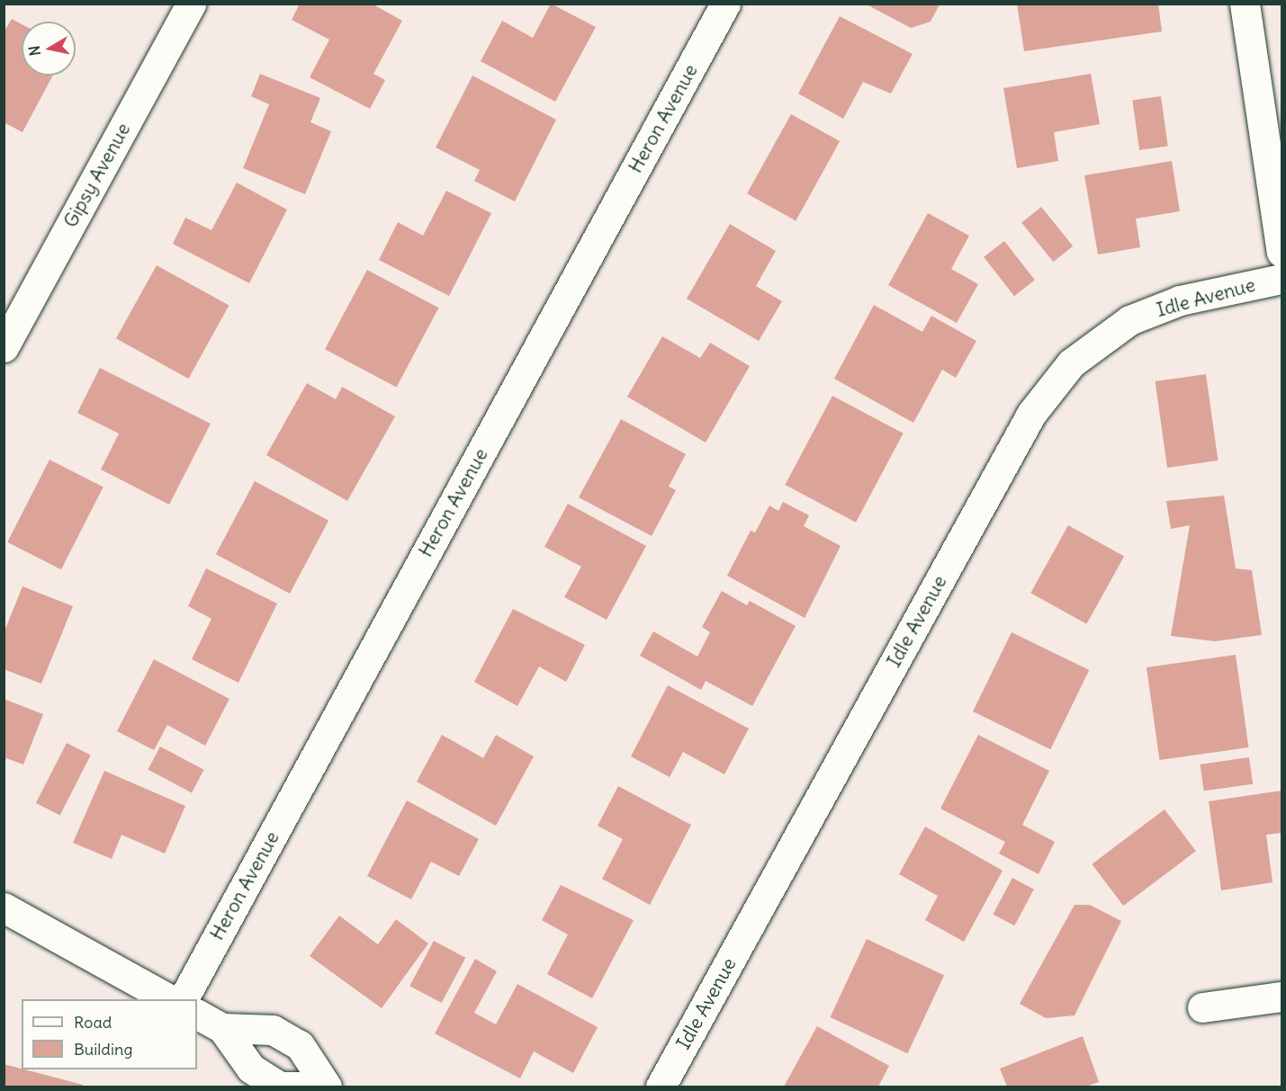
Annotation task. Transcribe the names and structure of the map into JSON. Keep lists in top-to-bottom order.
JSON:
{
  "streets": {
    "street": ["Heron Avenue", "Gipsy Avenue", "Idle Avenue"]
  },
  "legend": ["Road", "Building"],
  "north": "left"
}
